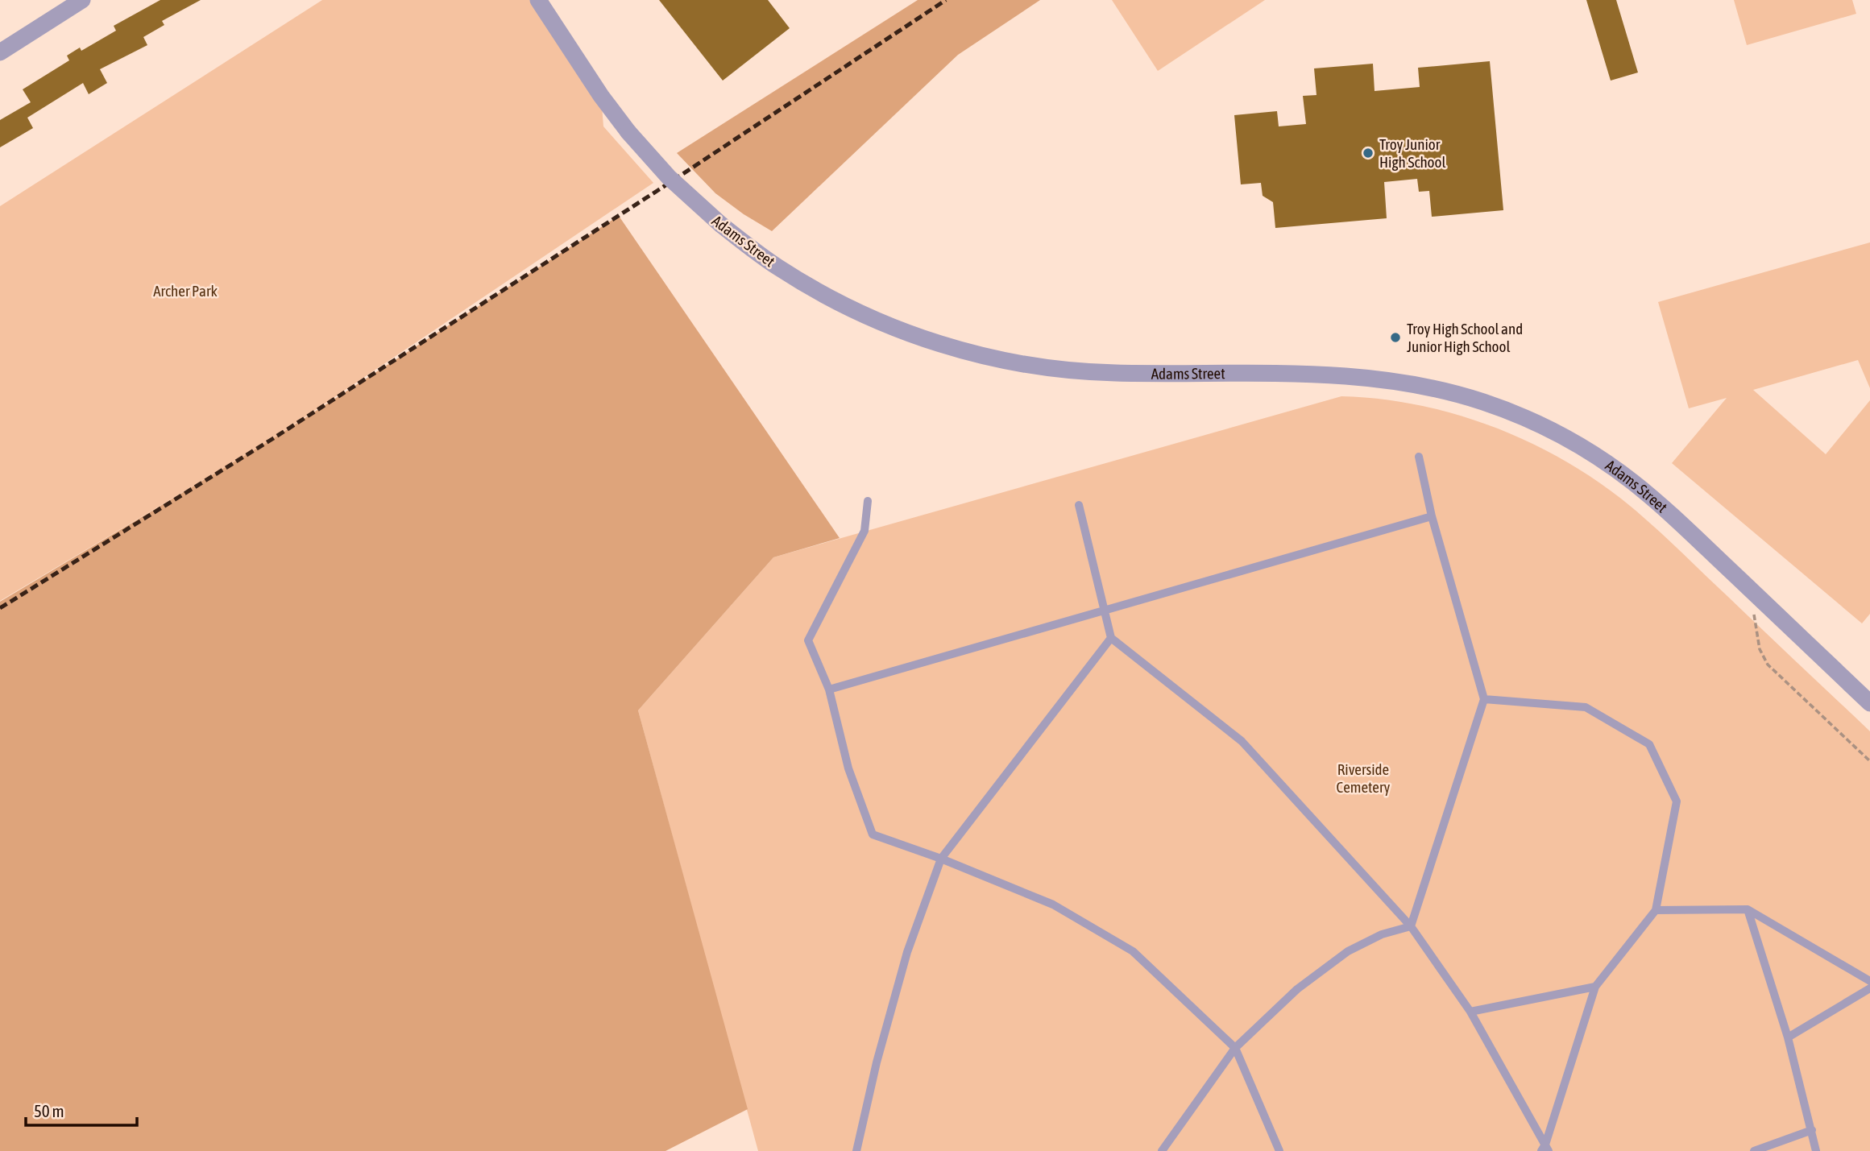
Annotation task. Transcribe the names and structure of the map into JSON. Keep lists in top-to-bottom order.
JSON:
{
  "streets": {
    "street": ["Adams Street"]
  },
  "parks": ["Archer Park", "Riverside Cemetery"],
  "places": ["Troy Junior High School", "Troy High School and Junior High School"],
  "scale_bar": "50 m"
}
